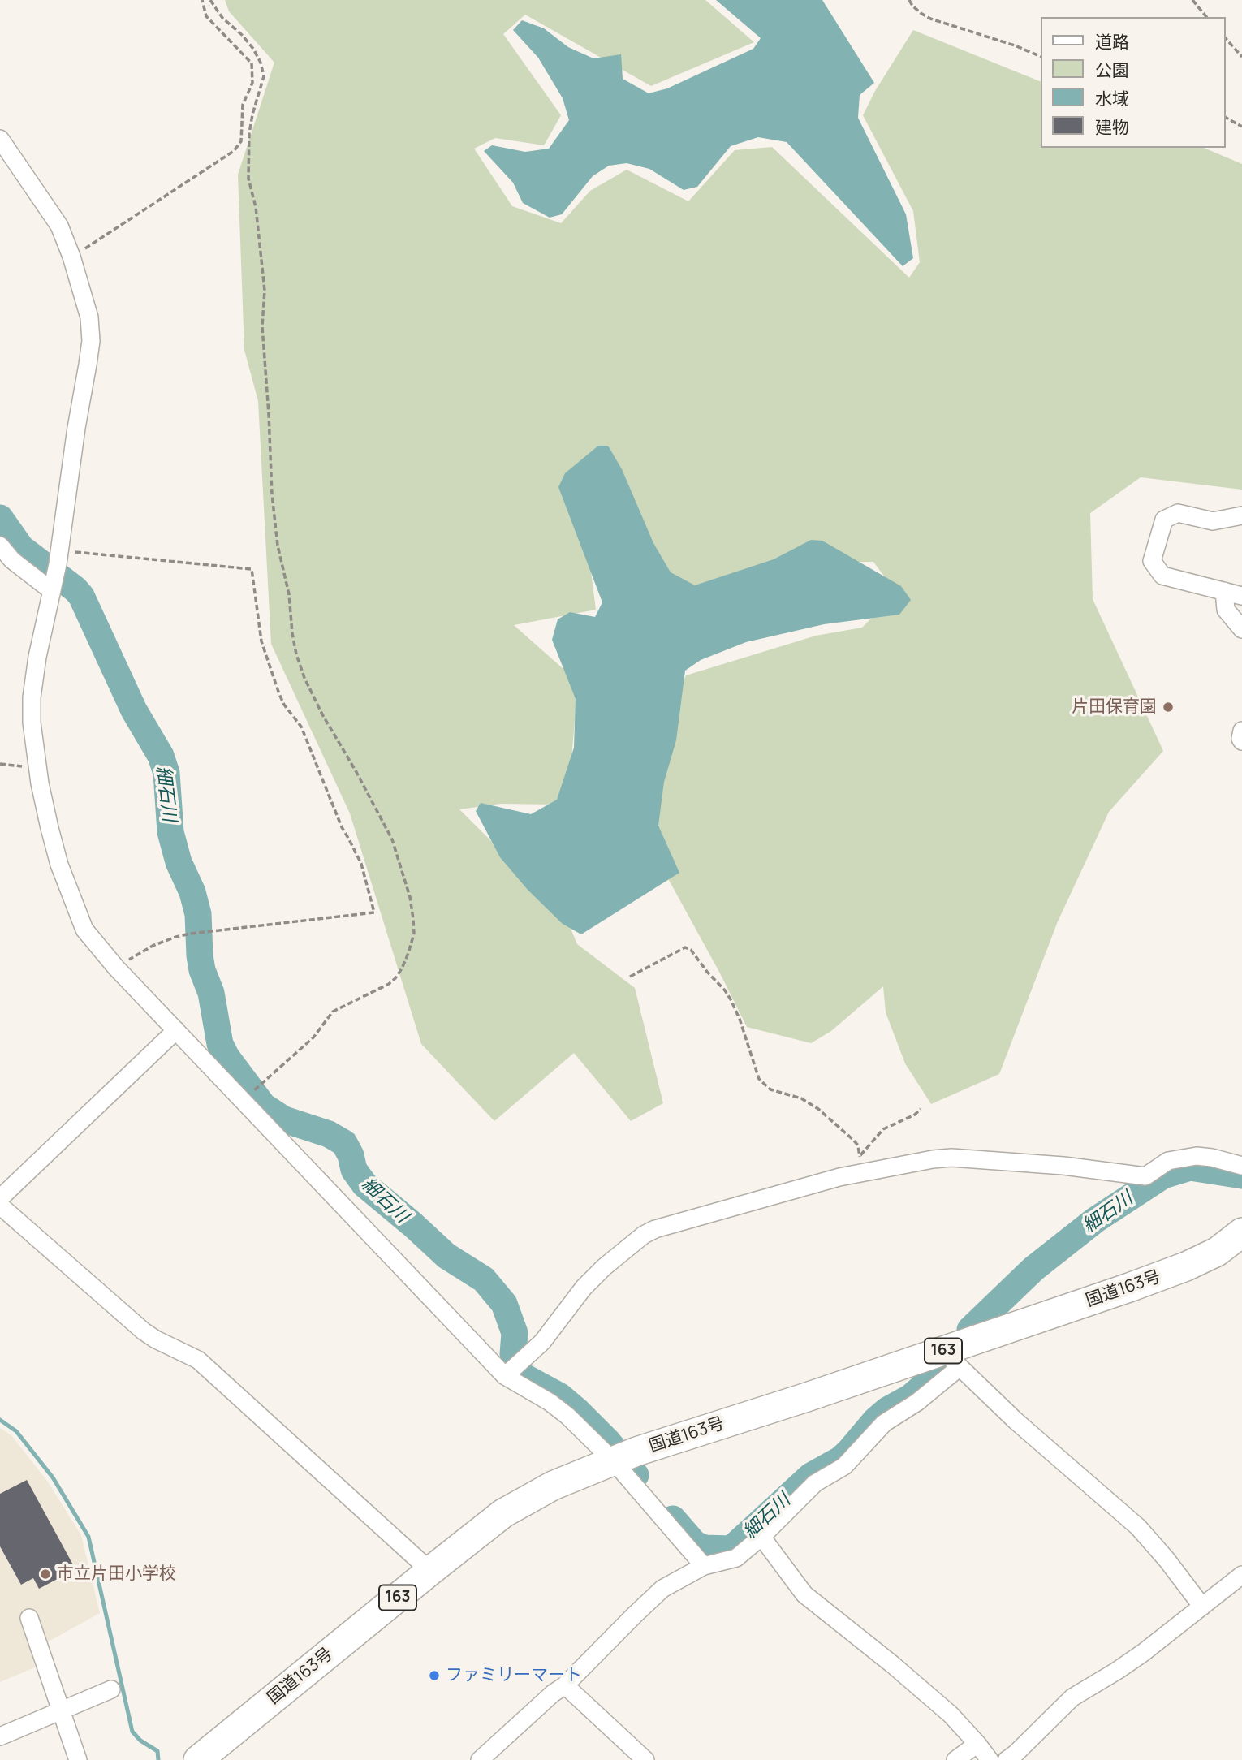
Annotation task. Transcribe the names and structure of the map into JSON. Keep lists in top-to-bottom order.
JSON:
{
  "streets": {
    "highway": ["国道163号", "163"]
  },
  "water": ["細石川"],
  "places": ["片田保育園", "市立片田小学校", "ファミリーマート"],
  "legend": [
    "道路",
    "公園",
    "水域",
    "建物"
  ]
}
